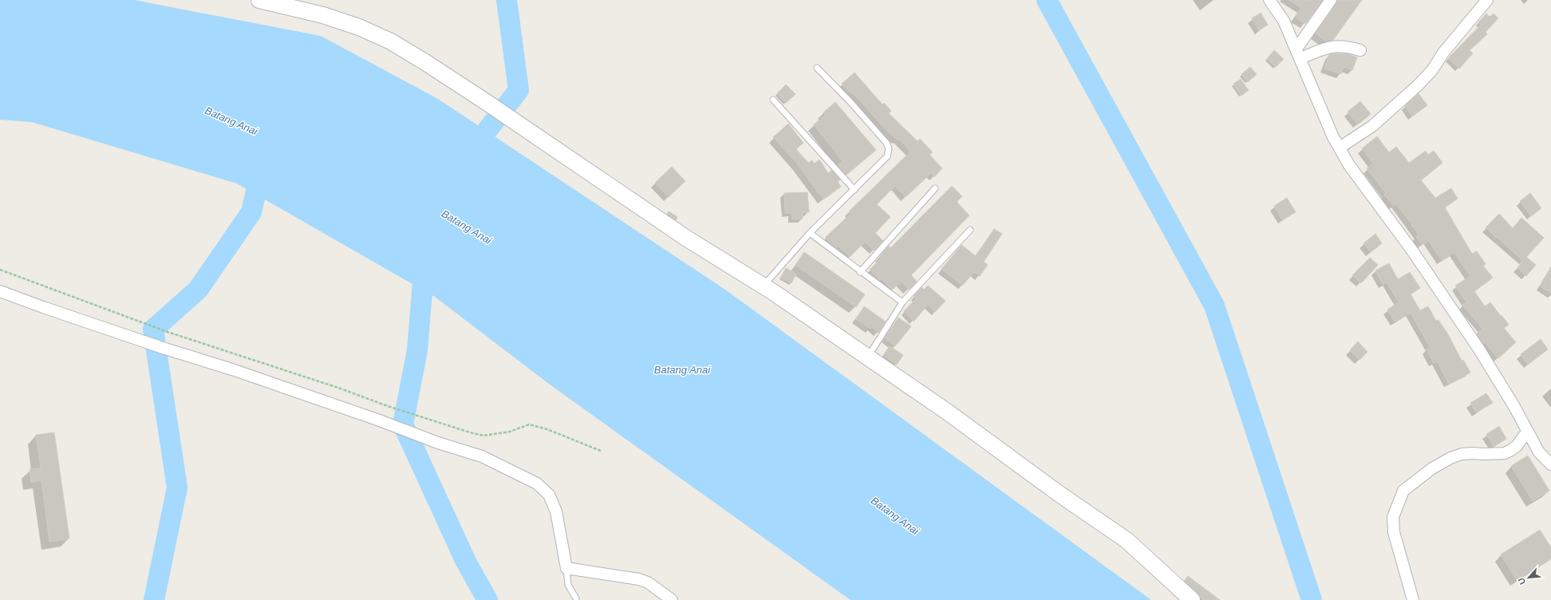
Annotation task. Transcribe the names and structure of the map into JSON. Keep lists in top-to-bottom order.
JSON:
{
  "water": ["Batang Anai"],
  "north": "bottom left"
}
